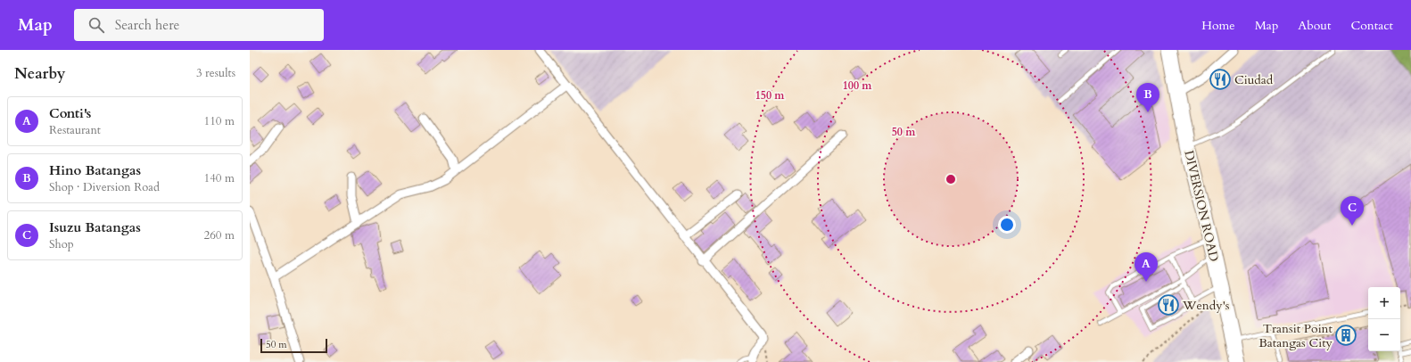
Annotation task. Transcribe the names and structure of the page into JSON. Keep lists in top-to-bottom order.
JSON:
{
  "streets": {
    "highway": ["DIVERSION ROAD"]
  },
  "places": {
    "restaurant": ["Ciudad", "Wendy's"],
    "building": ["Transit Point Batangas City"]
  },
  "scale_bar": "50 m",
  "page": {
    "header": "Map",
    "search": "Search here",
    "nav": [
      "Home",
      "Map",
      "About",
      "Contact"
    ],
    "heading": ["Nearby", "3 results"],
    "pins": ["B", "C", "A"],
    "list": [
      {
        "mark": "A",
        "name": "Conti's",
        "note": "Restaurant",
        "value": "110 m"
      },
      {
        "mark": "B",
        "name": "Hino Batangas",
        "note": "Shop · Diversion Road",
        "value": "140 m"
      },
      {
        "mark": "C",
        "name": "Isuzu Batangas",
        "note": "Shop",
        "value": "260 m"
      }
    ],
    "map_buttons": ["+", "−"],
    "scale": "50 m"
  },
  "rings": ["100 m", "150 m", "50 m"]
}
